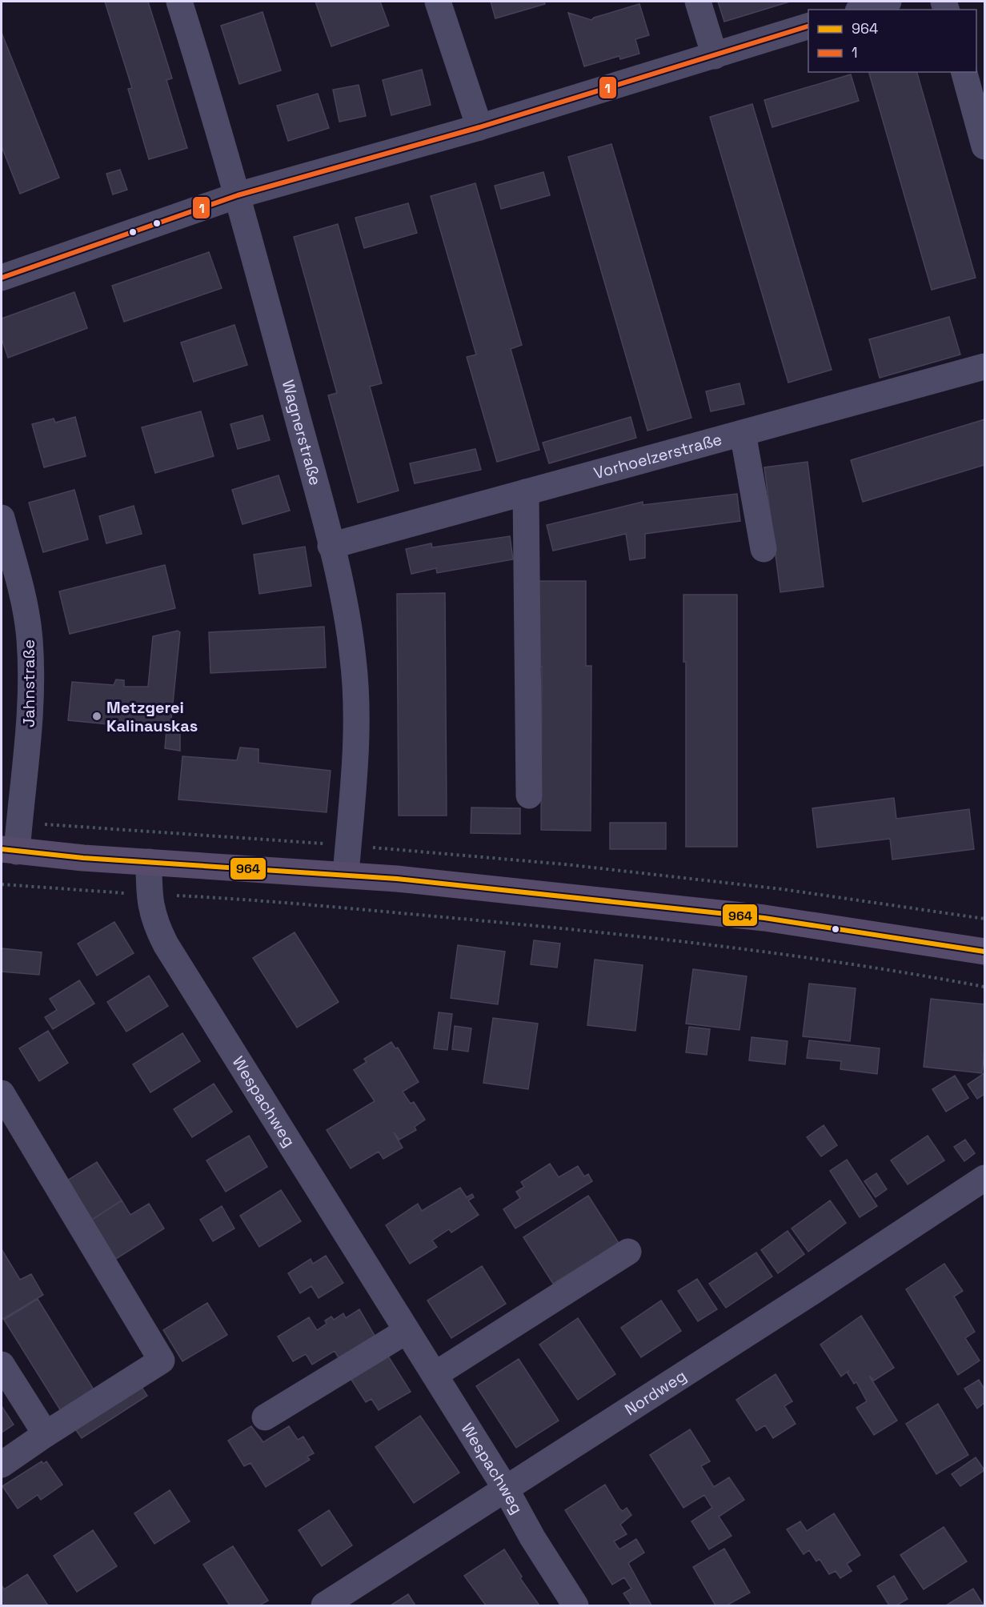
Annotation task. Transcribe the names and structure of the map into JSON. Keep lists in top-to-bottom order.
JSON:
{
  "streets": {
    "street": [
      "Wagnerstraße",
      "Vorhoelzerstraße",
      "Jahnstraße",
      "Wespachweg",
      "Nordweg"
    ]
  },
  "crossings": [
    ["Wagnerstraße", "Vorhoelzerstraße"],
    ["Wespachweg", "Nordweg"]
  ],
  "places": ["Metzgerei Kalinauskas"],
  "lines": ["transit line 1", "transit line 964"],
  "legend": ["964", "1"]
}
